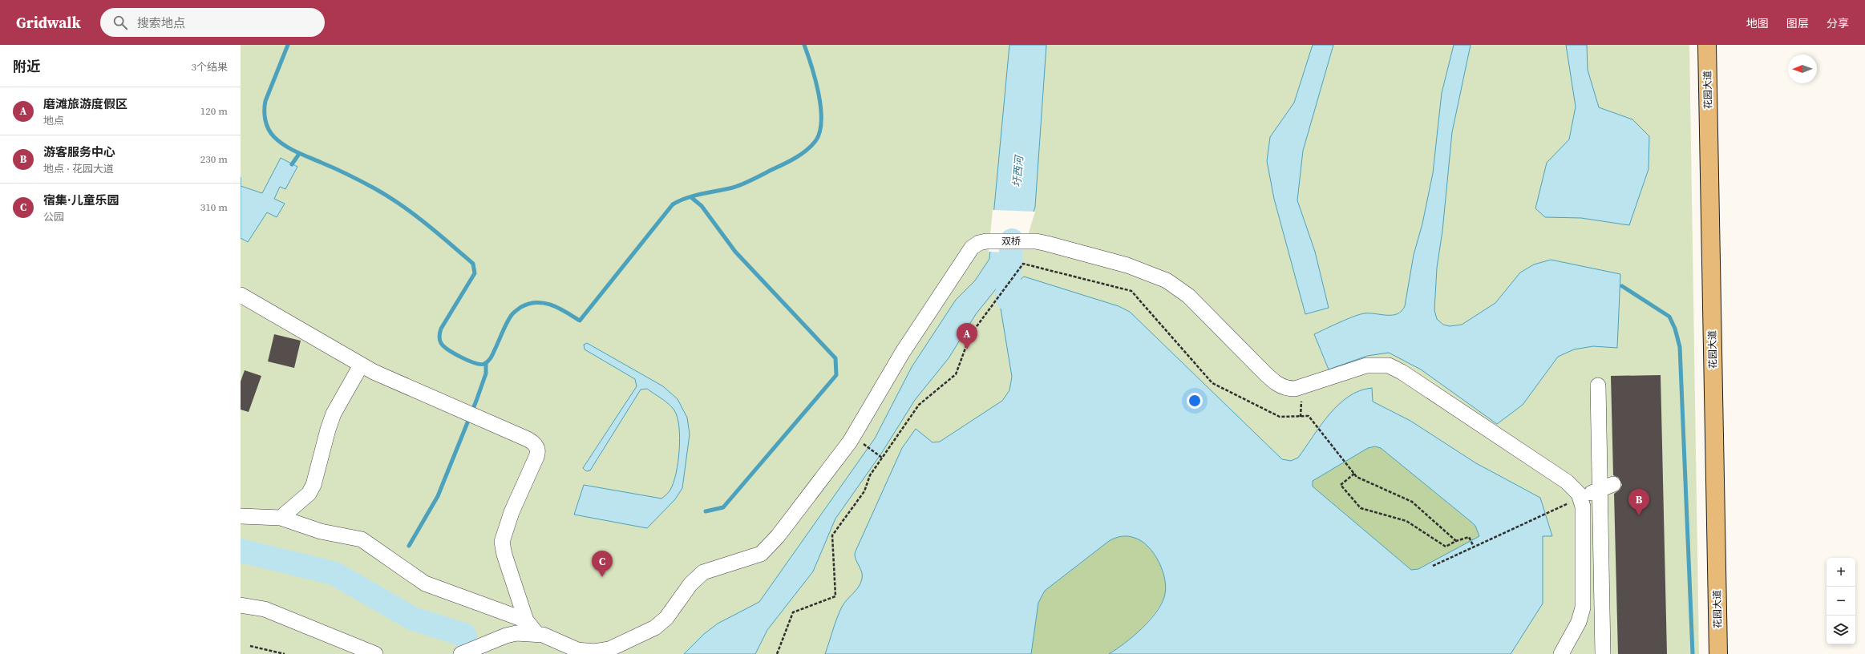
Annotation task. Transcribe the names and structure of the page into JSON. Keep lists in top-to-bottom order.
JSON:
{
  "streets": {
    "main road": ["花园大道"],
    "street": ["双桥"]
  },
  "water": ["圩西河"],
  "north": "left",
  "page": {
    "header": "Gridwalk",
    "search": "搜索地点",
    "nav": ["地图", "图层", "分享"],
    "heading": ["附近", "3个结果"],
    "list": [
      {
        "mark": "A",
        "name": "磨滩旅游度假区",
        "note": "地点",
        "value": "120 m"
      },
      {
        "mark": "B",
        "name": "游客服务中心",
        "note": "地点 · 花园大道",
        "value": "230 m"
      },
      {
        "mark": "C",
        "name": "宿集·儿童乐园",
        "note": "公园",
        "value": "310 m"
      }
    ],
    "pins": ["A", "B", "C"],
    "map_buttons": ["+", "−"]
  }
}
